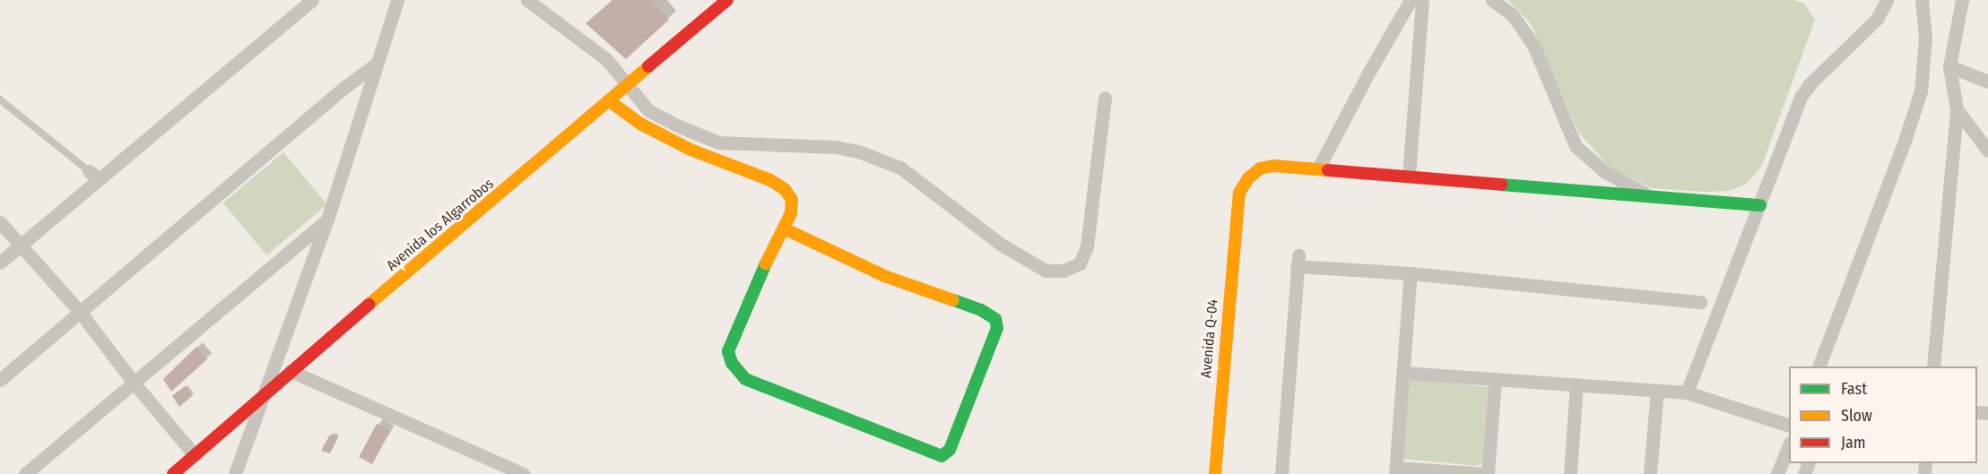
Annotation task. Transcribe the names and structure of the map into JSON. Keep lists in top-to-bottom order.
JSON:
{
  "streets": {
    "street": ["Avenida los Algarrobos", "Avenida Q-04"]
  },
  "legend": ["Fast", "Slow", "Jam"]
}
